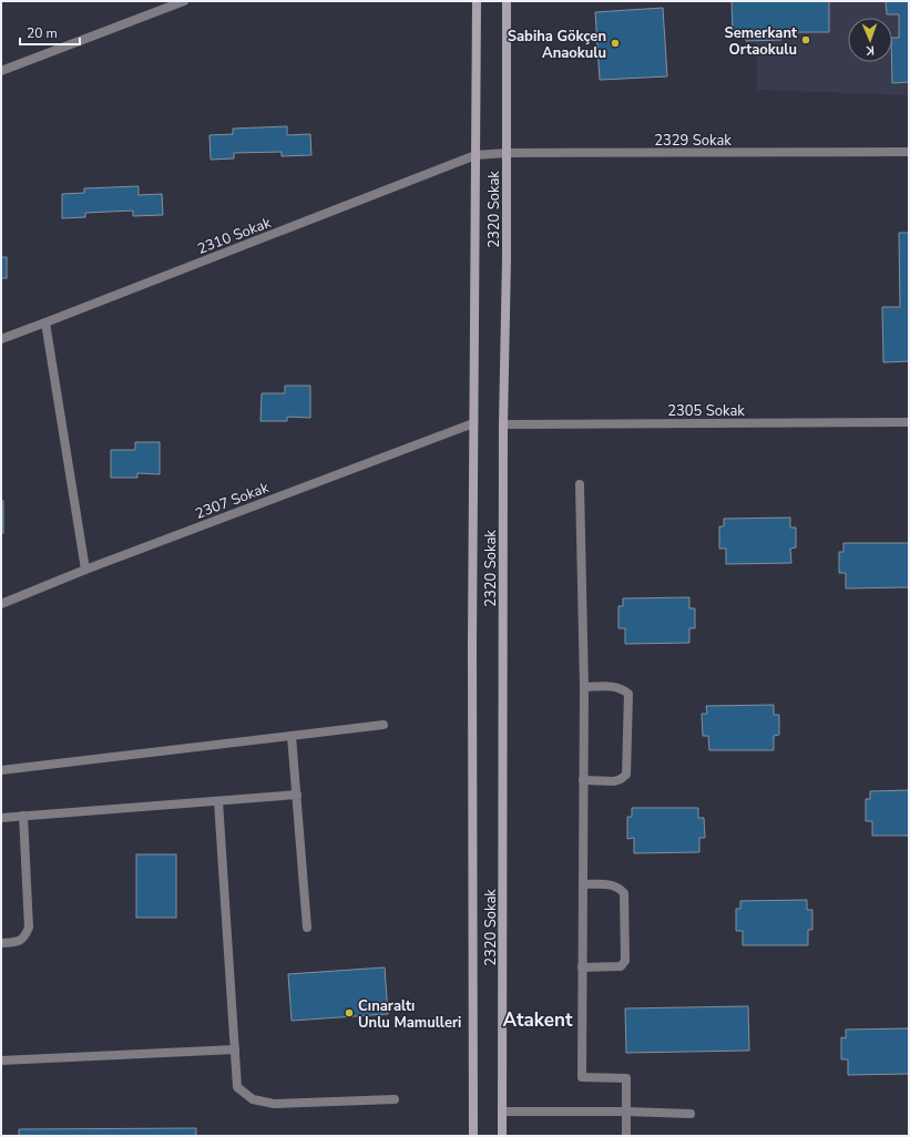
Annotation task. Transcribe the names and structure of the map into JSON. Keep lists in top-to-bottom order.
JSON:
{
  "streets": {
    "street": [
      "2329 Sokak",
      "2320 Sokak",
      "2310 Sokak",
      "2305 Sokak",
      "2307 Sokak"
    ]
  },
  "crossings": [
    ["2329 Sokak", "2320 Sokak"],
    ["2329 Sokak", "2310 Sokak"],
    ["2320 Sokak", "2310 Sokak"],
    ["2320 Sokak", "2305 Sokak"],
    ["2320 Sokak", "2307 Sokak"]
  ],
  "districts": ["Atakent"],
  "places": ["Semerkant Ortaokulu", "Sabiha Gökçen Anaokulu", "Cınaraltı Unlu Mamulleri"],
  "scale_bar": "20 m",
  "north": "bottom"
}
